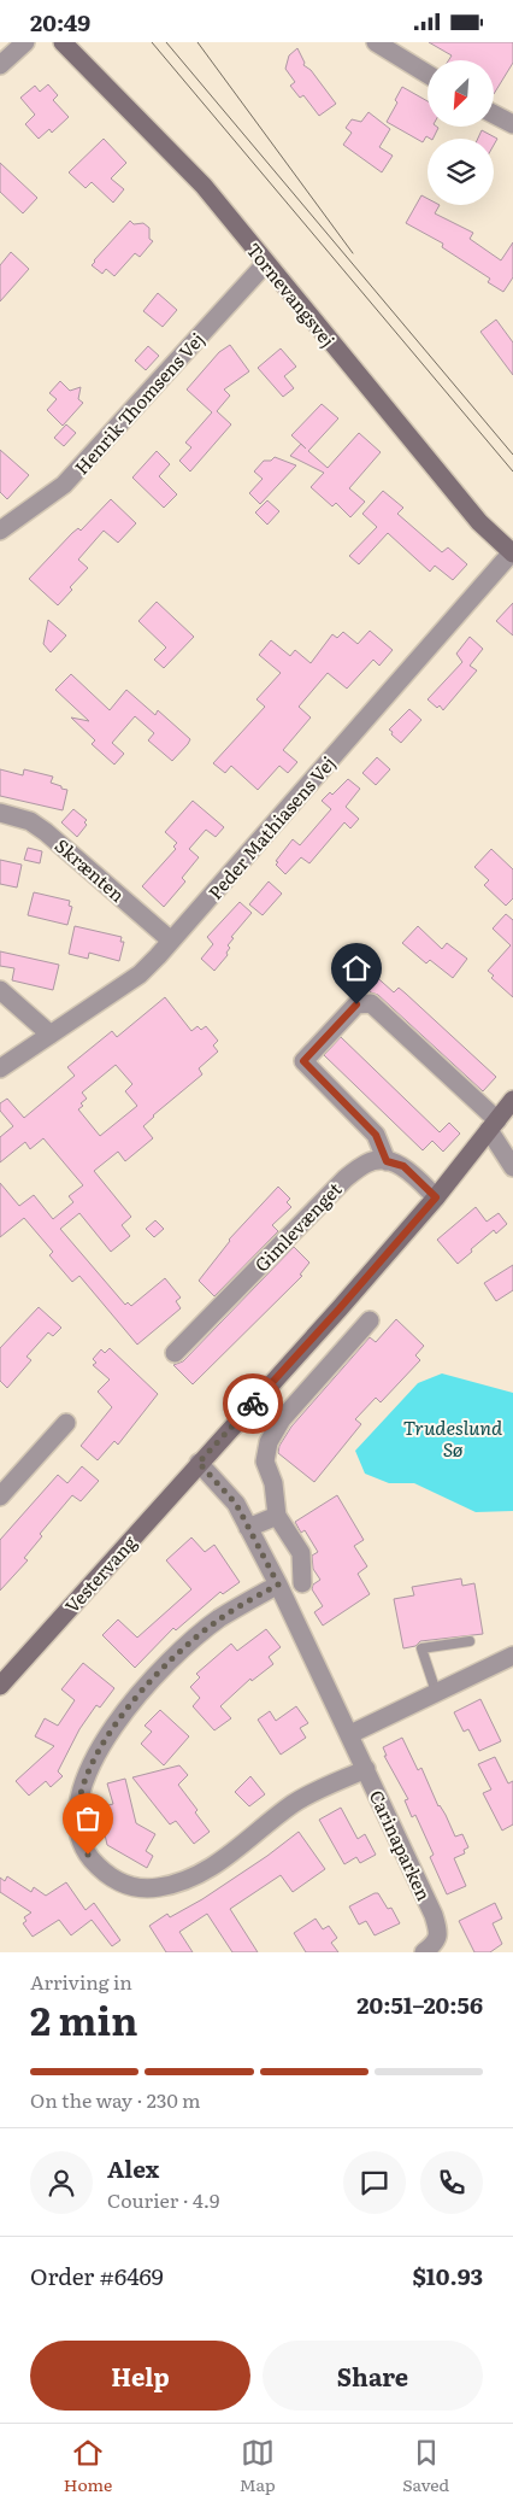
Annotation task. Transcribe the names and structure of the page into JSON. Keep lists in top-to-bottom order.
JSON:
{
  "streets": {
    "street": [
      "Tornevangsvej",
      "Henrik Thomsens Vej",
      "Peder Mathiasens Vej",
      "Skrænten",
      "Gimlevænget",
      "Vestervang",
      "Carinaparken"
    ]
  },
  "crossings": [
    ["Tornevangsvej", "Henrik Thomsens Vej"],
    ["Tornevangsvej", "Peder Mathiasens Vej"],
    ["Peder Mathiasens Vej", "Skrænten"],
    ["Vestervang", "Carinaparken"]
  ],
  "water": ["Trudeslund Sø"],
  "north": "bottom left",
  "page": {
    "status": "20:49",
    "heading": ["2 min", "Arriving in", "20:51–20:56"],
    "panel": [
      "Alex",
      "Courier · 4.9",
      "Order #6469",
      "$10.93"
    ],
    "bar": "On the way · 230 m",
    "buttons": ["Help", "Share"],
    "tabs": ["Home", "Map", "Saved"]
  }
}
